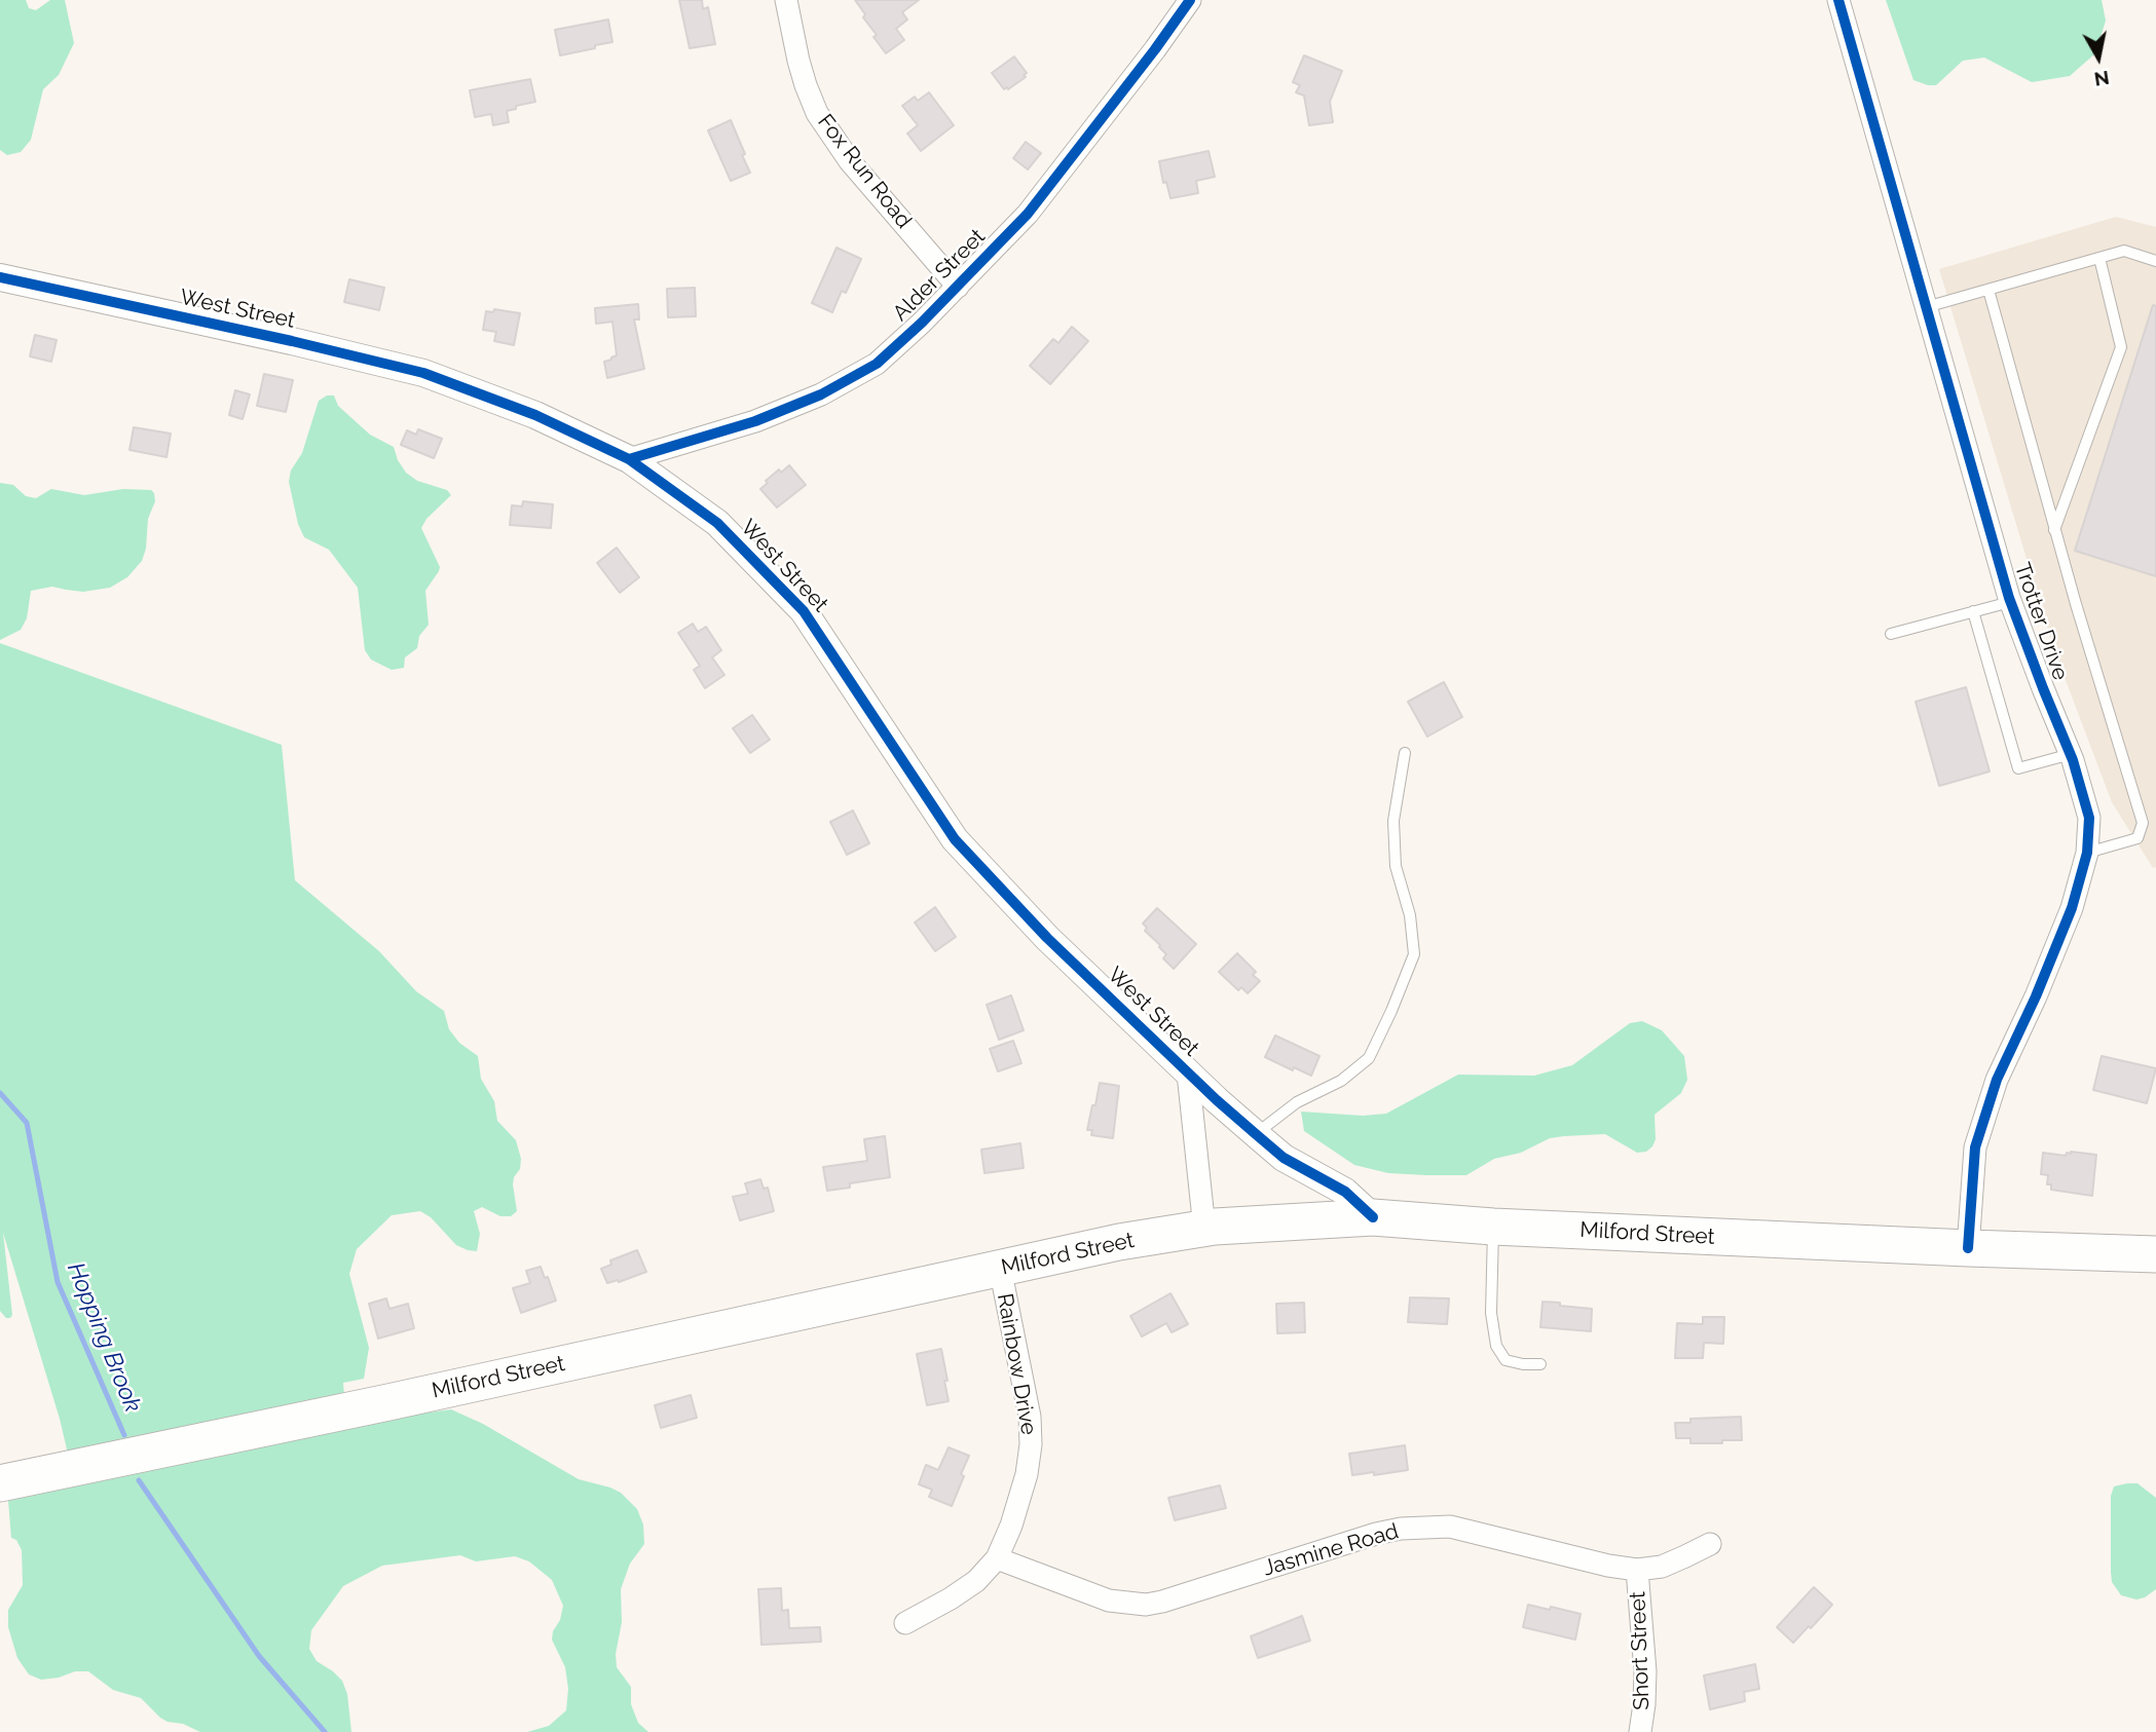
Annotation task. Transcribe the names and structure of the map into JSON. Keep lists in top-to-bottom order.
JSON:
{
  "streets": {
    "main road": ["Milford Street"],
    "street": [
      "Fox Run Road",
      "Alder Street",
      "West Street",
      "Trotter Drive",
      "Rainbow Drive",
      "Jasmine Road",
      "Short Street"
    ]
  },
  "crossings": [
    ["Fox Run Road", "Alder Street"],
    ["Alder Street", "West Street"],
    ["West Street", "Milford Street"],
    ["Trotter Drive", "Milford Street"],
    ["Milford Street", "Rainbow Drive"],
    ["Rainbow Drive", "Jasmine Road"],
    ["Jasmine Road", "Short Street"]
  ],
  "water": ["Hopping Brook"],
  "north": "bottom"
}
